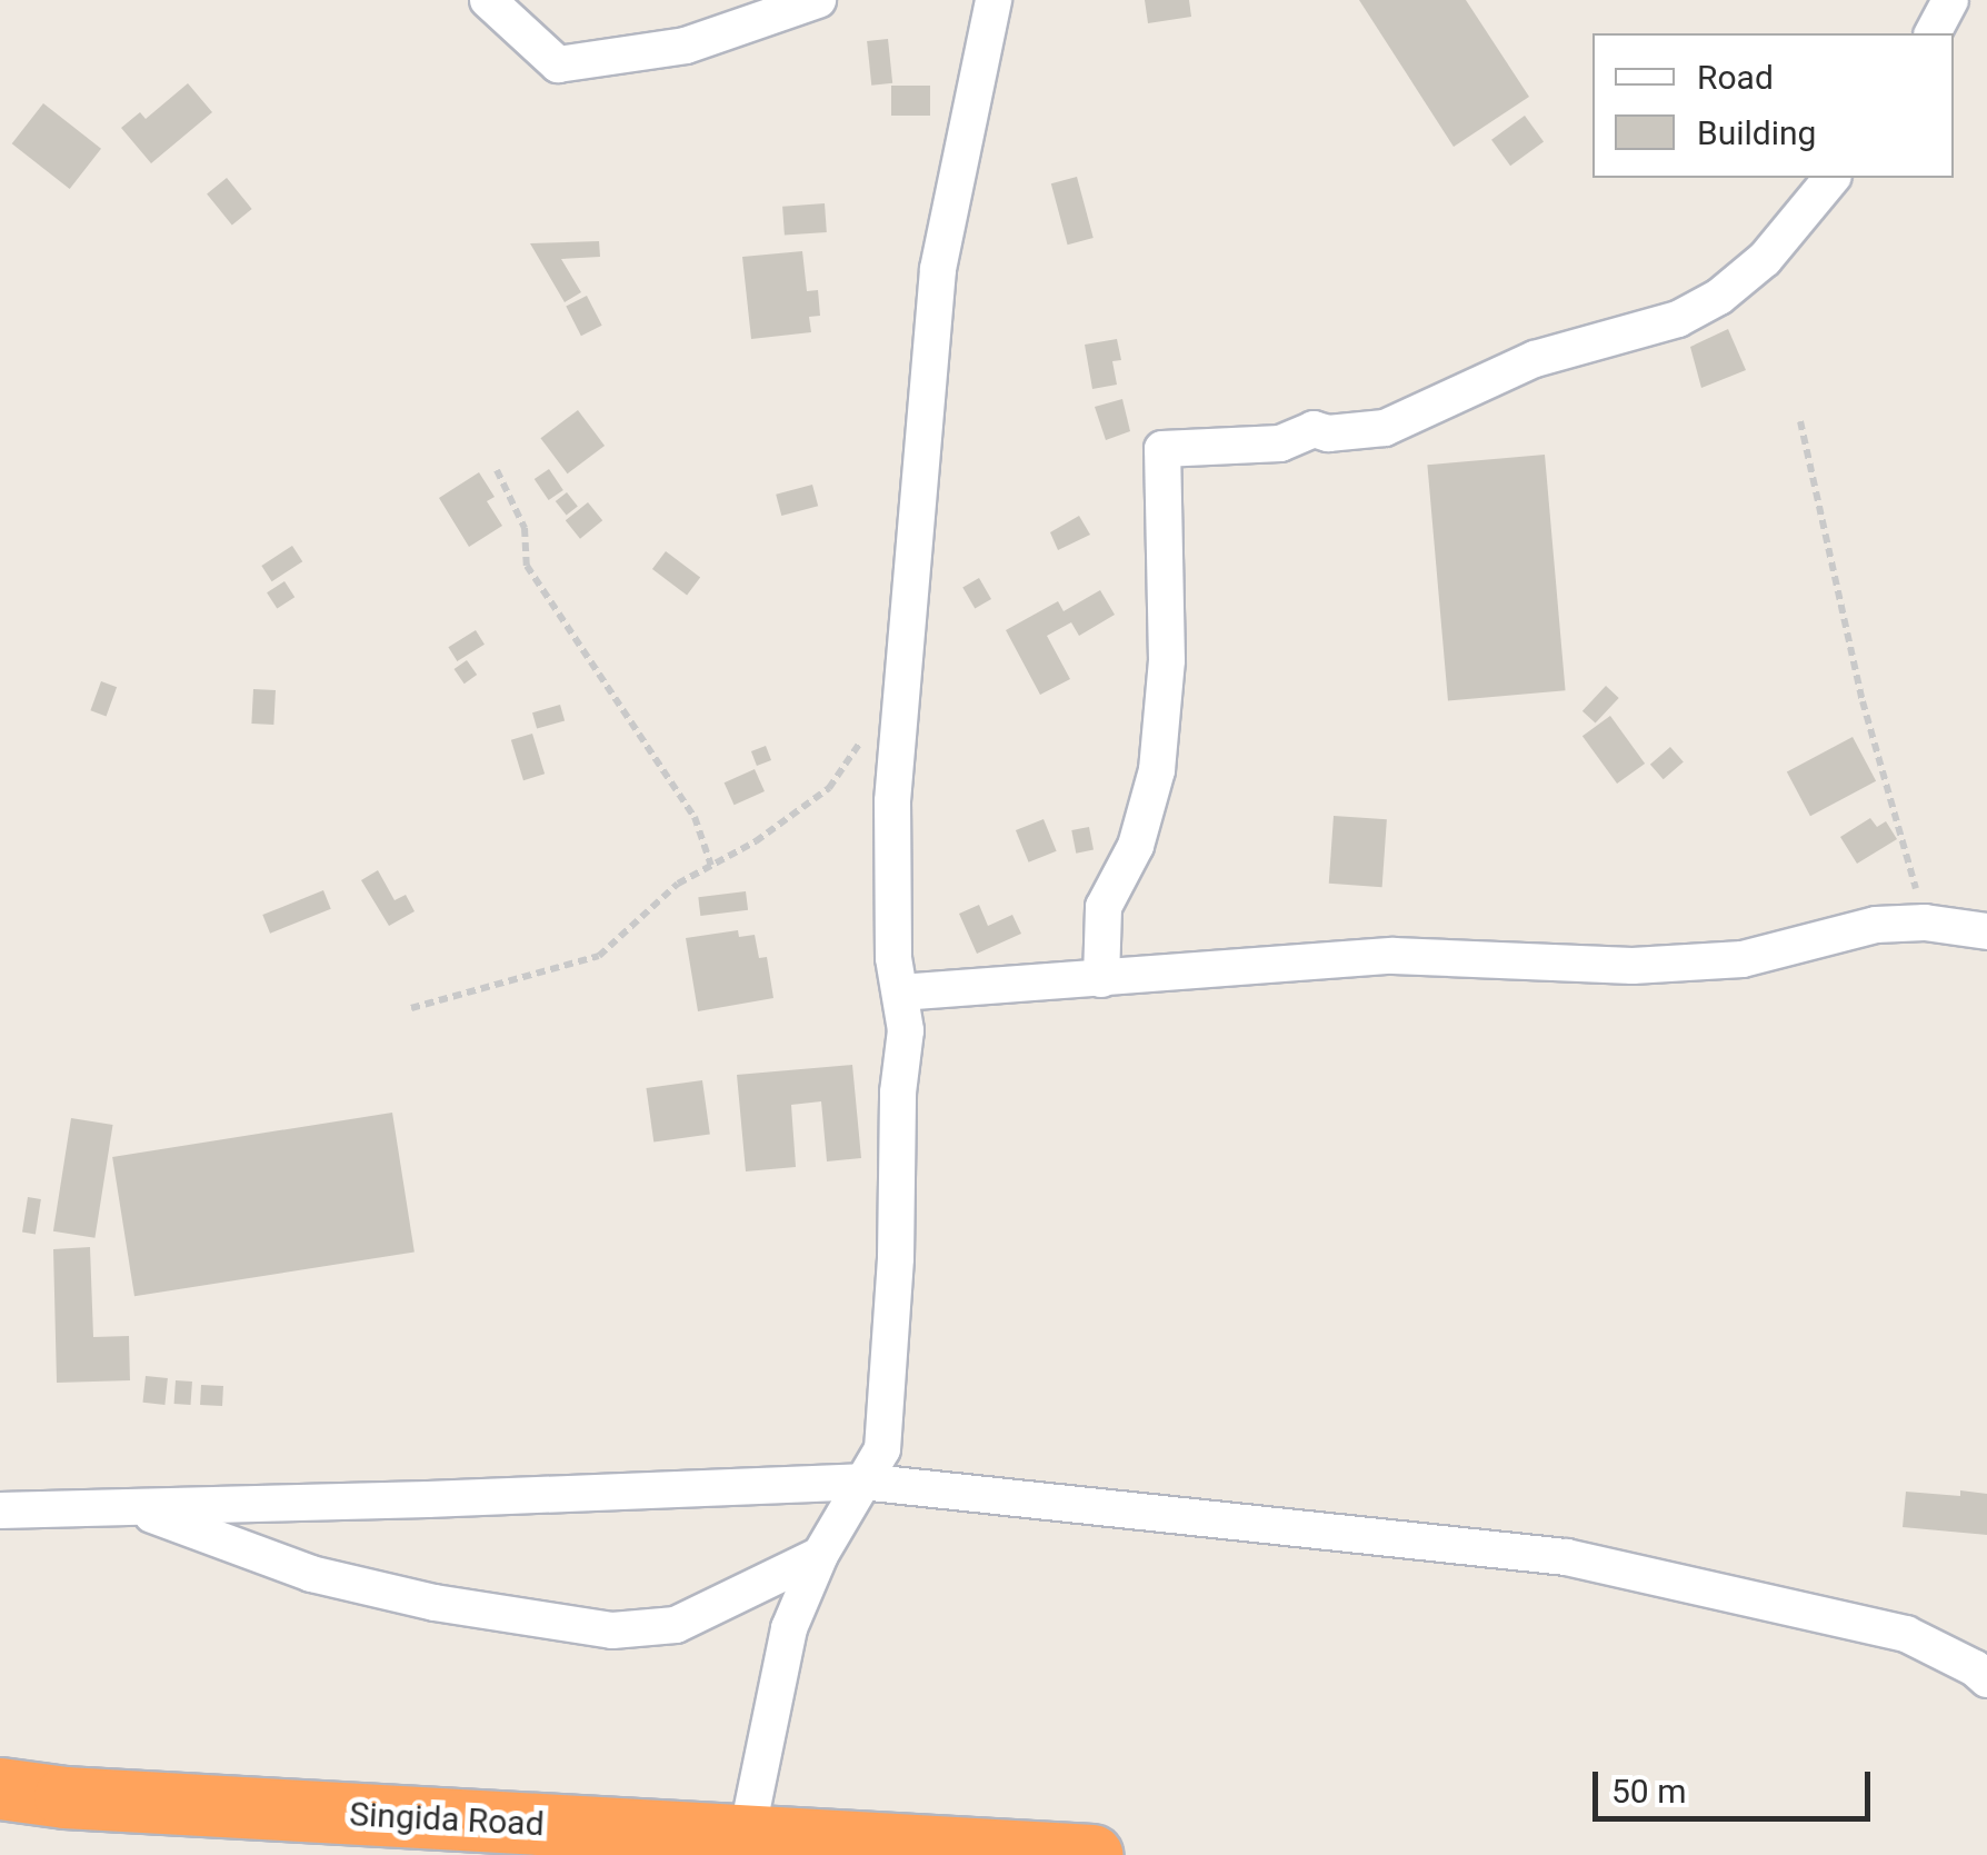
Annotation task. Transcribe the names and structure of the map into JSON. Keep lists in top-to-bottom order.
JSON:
{
  "streets": {
    "highway": ["Singida Road"]
  },
  "legend": ["Road", "Building"],
  "scale_bar": "50 m"
}
